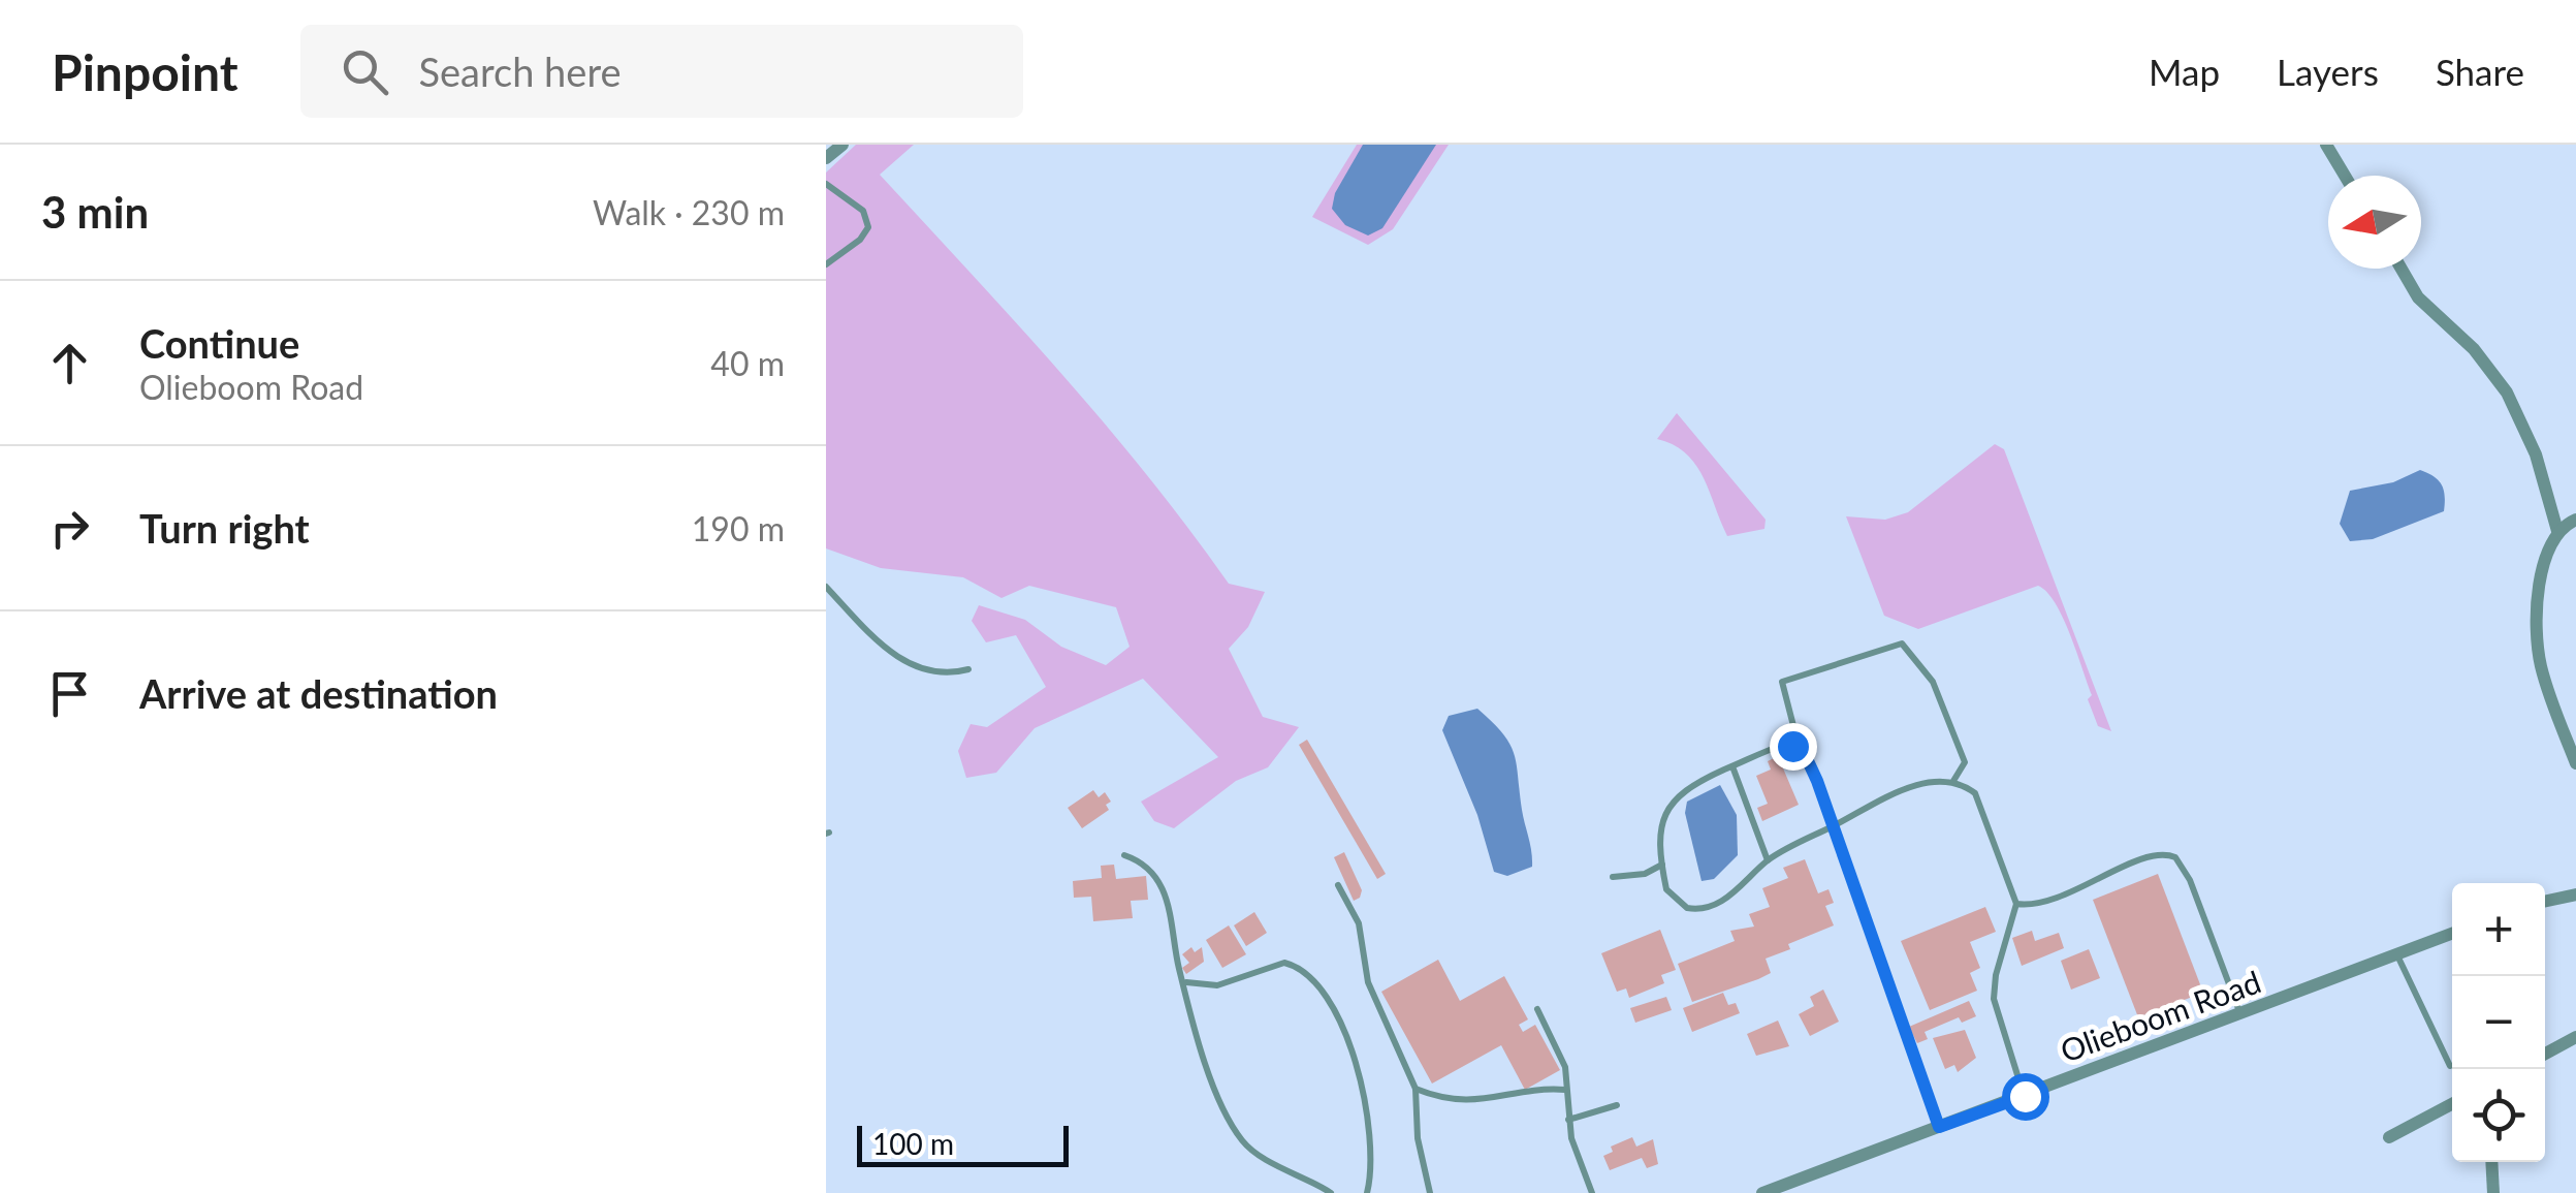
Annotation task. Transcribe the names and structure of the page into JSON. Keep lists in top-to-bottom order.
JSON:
{
  "streets": {
    "street": ["Olieboom Road"]
  },
  "scale_bar": "100 m",
  "north": "left",
  "page": {
    "header": "Pinpoint",
    "search": "Search here",
    "nav": ["Map", "Layers", "Share"],
    "heading": ["3 min", "Walk · 230 m"],
    "list": [
      ["Continue", "Olieboom Road", "40 m"],
      ["Turn right", "190 m"],
      "Arrive at destination"
    ],
    "map_buttons": ["+", "−"],
    "scale": "100 m"
  }
}
